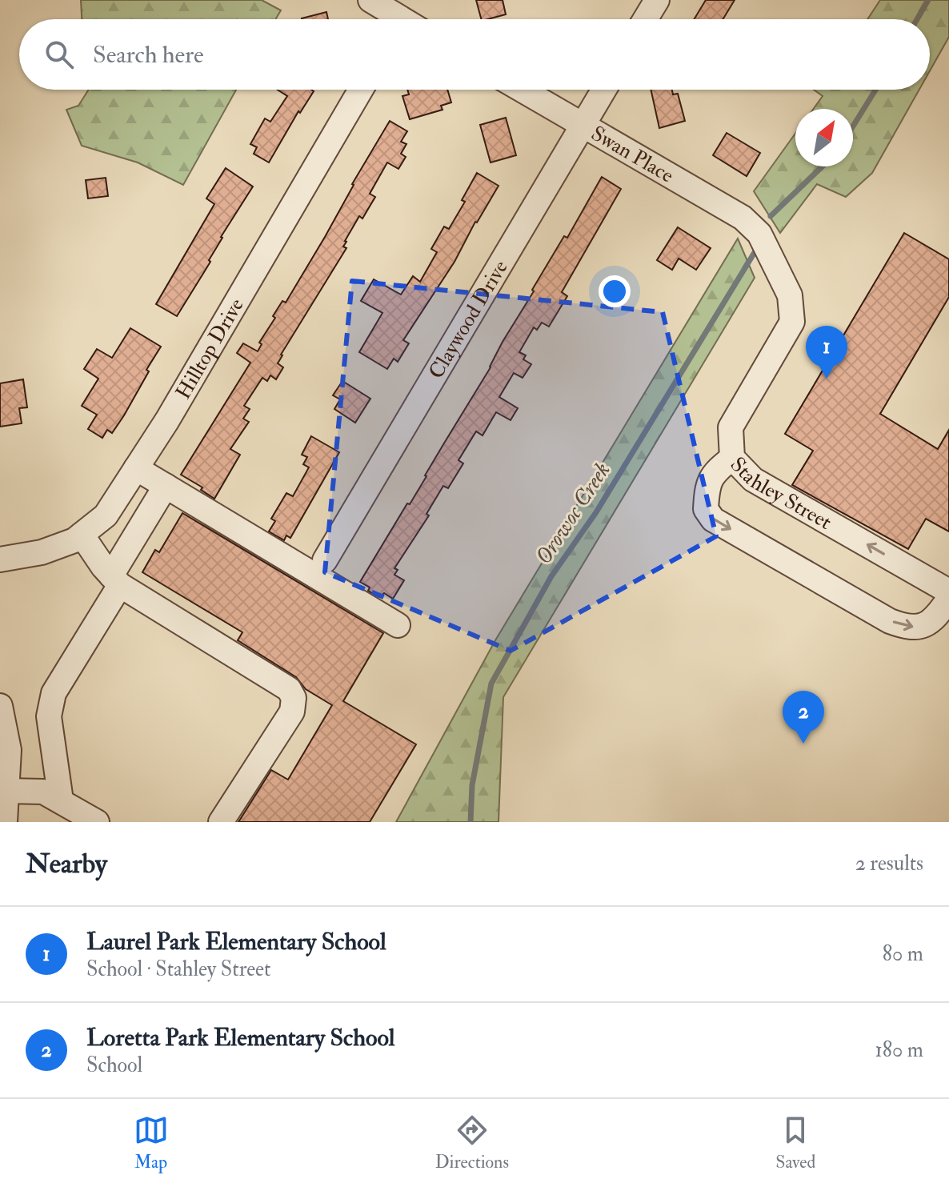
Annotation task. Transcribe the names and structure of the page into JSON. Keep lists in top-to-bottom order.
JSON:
{
  "streets": {
    "street": [
      "Swan Place",
      "Claywood Drive",
      "Hilltop Drive",
      "Stahley Street"
    ]
  },
  "crossings": [
    ["Swan Place", "Claywood Drive"],
    ["Swan Place", "Stahley Street"]
  ],
  "one_way": ["Stahley Street"],
  "water": ["Orowoc Creek"],
  "north": "top right",
  "page": {
    "search": "Search here",
    "pins": ["1", "2"],
    "heading": ["Nearby", "2 results"],
    "list": [
      {
        "mark": "1",
        "name": "Laurel Park Elementary School",
        "note": "School · Stahley Street",
        "value": "80 m"
      },
      {
        "mark": "2",
        "name": "Loretta Park Elementary School",
        "note": "School",
        "value": "180 m"
      }
    ],
    "nav": ["Map", "Directions", "Saved"]
  }
}
